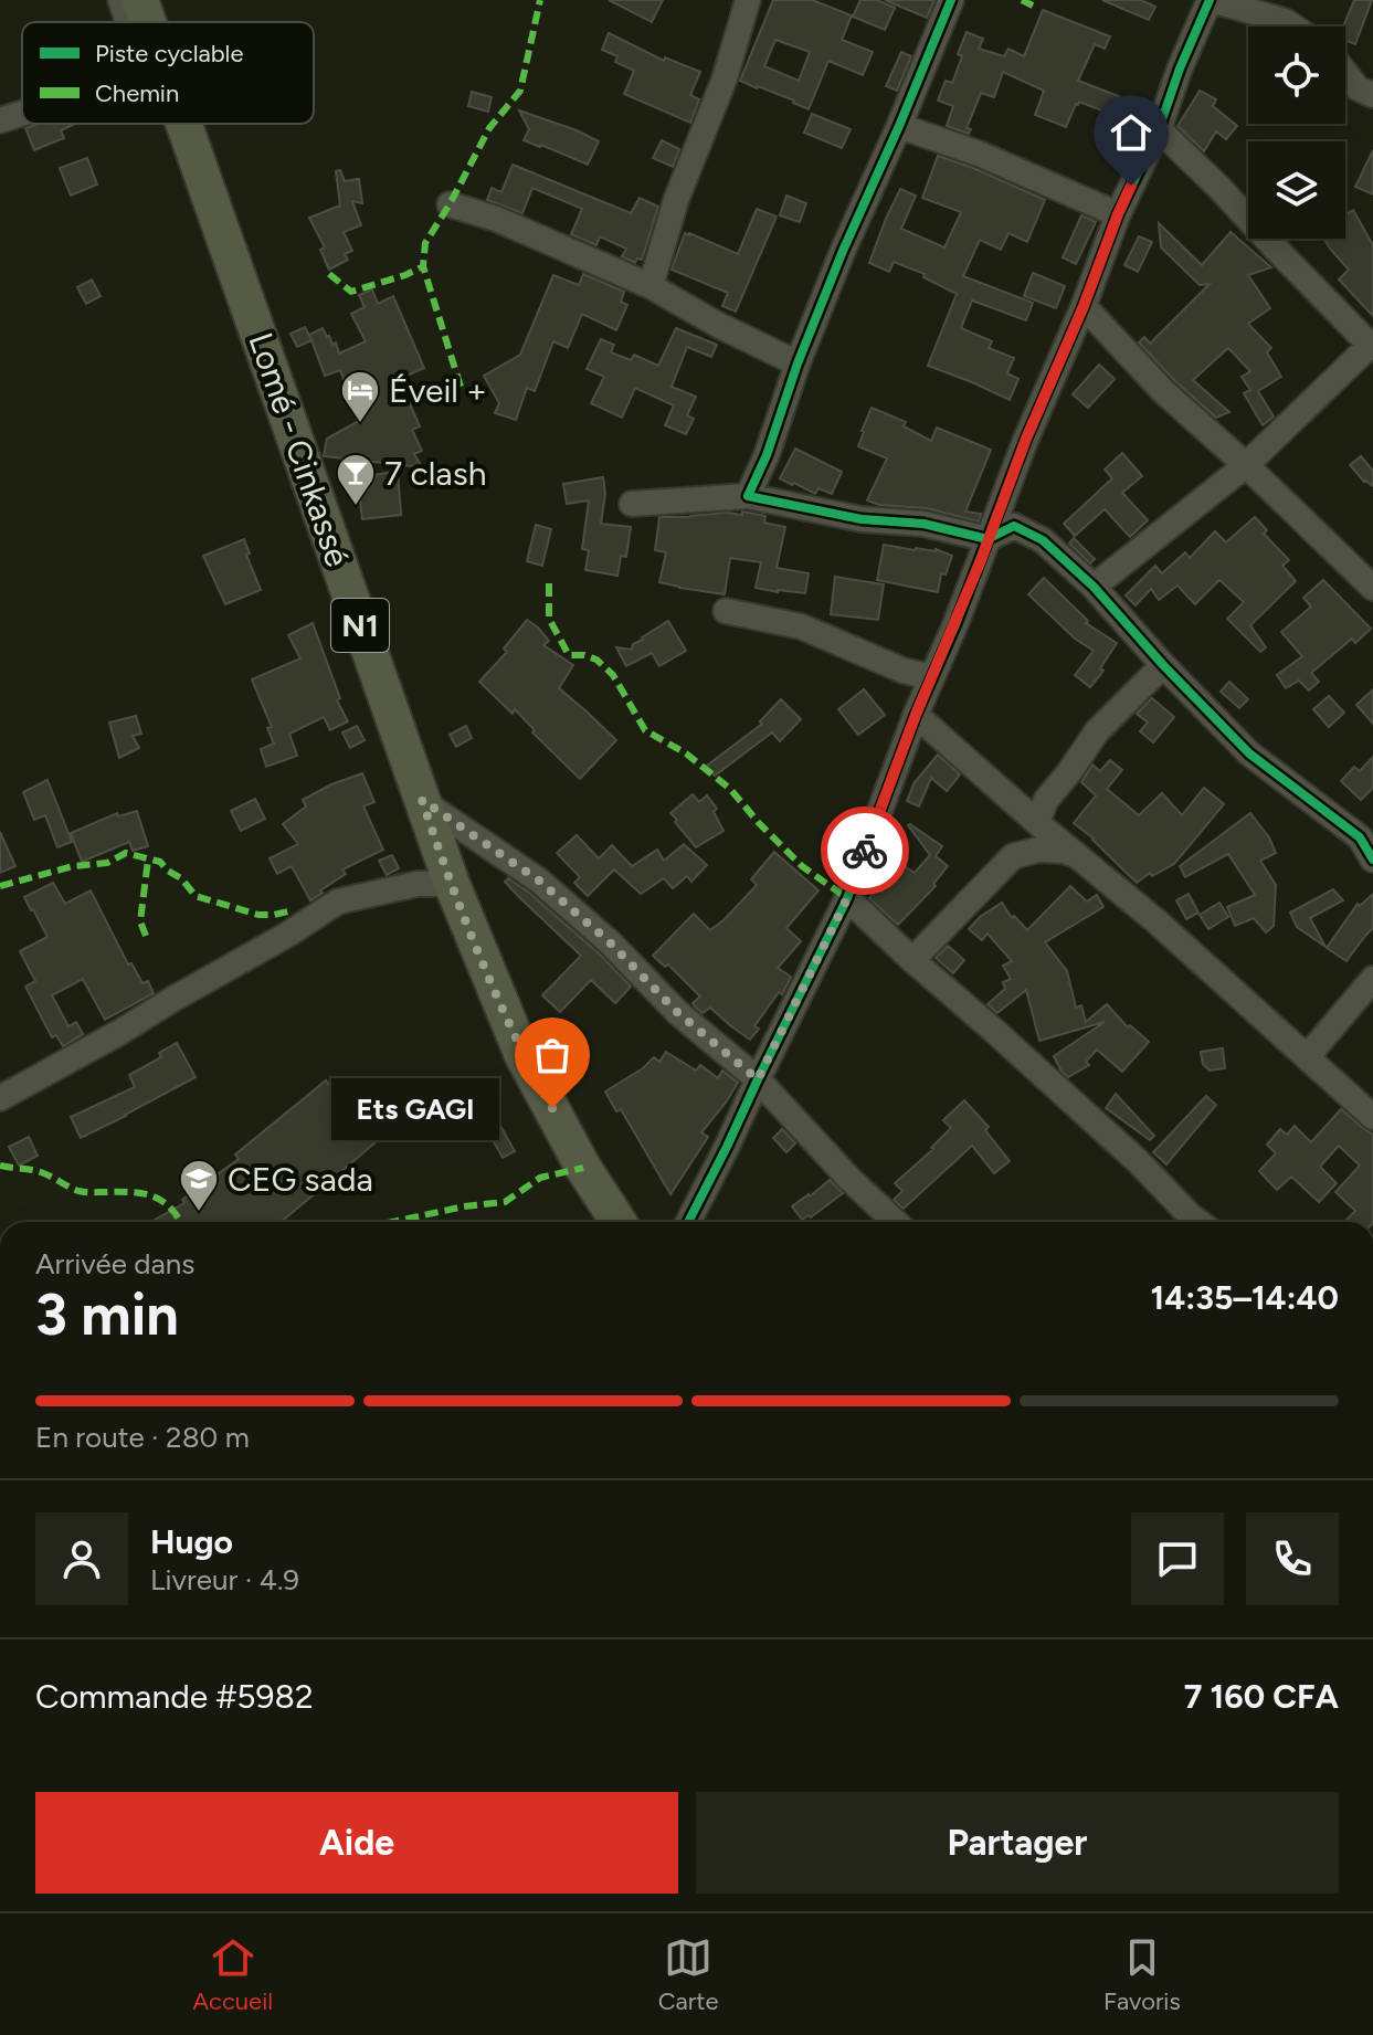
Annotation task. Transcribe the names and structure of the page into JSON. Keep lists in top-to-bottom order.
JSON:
{
  "streets": {
    "highway": ["Lomé - Cinkassé", "N1"]
  },
  "places": {
    "hotel": ["Éveil +"],
    "bar": ["7 clash"],
    "other": ["Ets GAGI"],
    "school or university": ["CEG sada"]
  },
  "legend": ["Piste cyclable", "Chemin"],
  "page": {
    "bubble": "Ets GAGI",
    "heading": ["3 min", "Arrivée dans", "14:35–14:40"],
    "panel": [
      "Hugo",
      "Livreur · 4.9",
      "Commande #5982",
      "7 160 CFA"
    ],
    "bar": "En route · 280 m",
    "buttons": ["Aide", "Partager"],
    "tabs": ["Accueil", "Carte", "Favoris"]
  }
}
